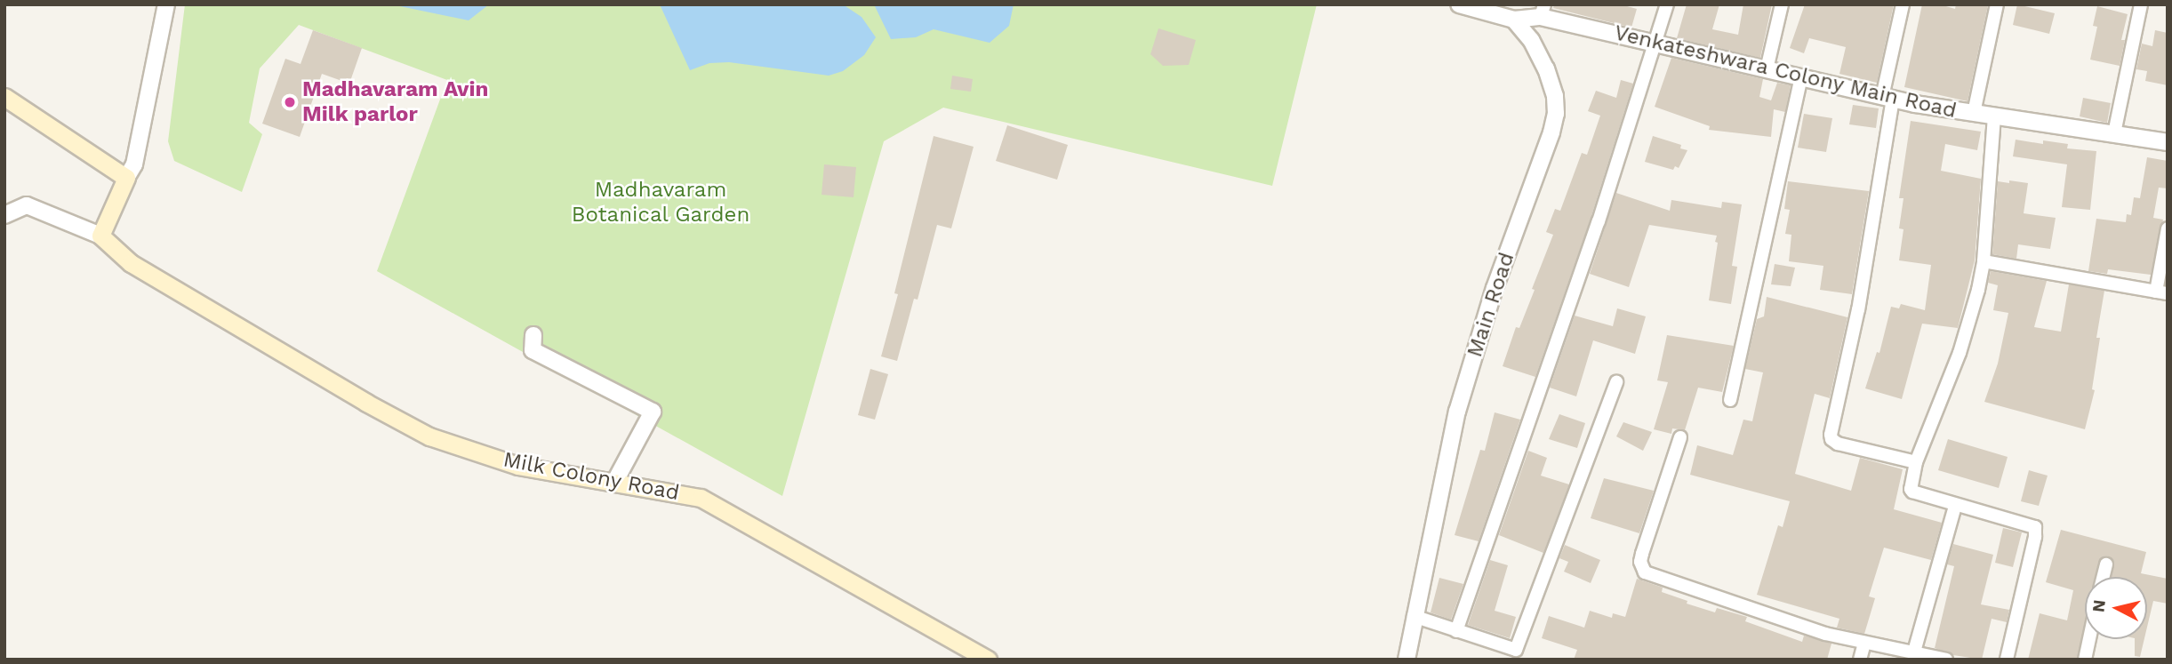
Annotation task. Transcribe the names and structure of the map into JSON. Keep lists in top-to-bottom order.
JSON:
{
  "streets": {
    "main road": ["Milk Colony Road"],
    "street": ["Venkateshwara Colony Main Road", "Main Road"]
  },
  "crossings": [
    ["Venkateshwara Colony Main Road", "Main Road"]
  ],
  "parks": ["Madhavaram Botanical Garden"],
  "places": ["Madhavaram Avin Milk parlor"],
  "north": "left"
}
